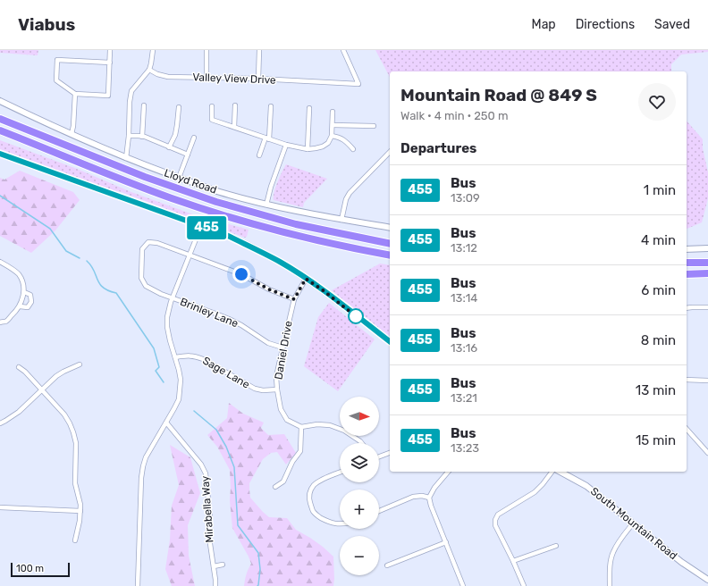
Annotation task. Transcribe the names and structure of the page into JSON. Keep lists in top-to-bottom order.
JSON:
{
  "streets": {
    "street": [
      "Valley View Drive",
      "Lloyd Road",
      "Brinley Lane",
      "Daniel Drive",
      "Sage Lane",
      "Mirabella Way",
      "South Mountain Road"
    ]
  },
  "crossings": [
    ["Brinley Lane", "Daniel Drive"],
    ["Daniel Drive", "Sage Lane"]
  ],
  "lines": ["bus line 455"],
  "scale_bar": "100 m",
  "north": "right",
  "page": {
    "header": "Viabus",
    "nav": ["Map", "Directions", "Saved"],
    "on_map": "455",
    "heading": [
      ["Mountain Road @ 849 S", "Walk · 4 min · 250 m"],
      "Departures"
    ],
    "list": [
      {
        "mark": "455",
        "name": "Bus",
        "note": "13:09",
        "value": "1 min"
      },
      {
        "mark": "455",
        "name": "Bus",
        "note": "13:12",
        "value": "4 min"
      },
      {
        "mark": "455",
        "name": "Bus",
        "note": "13:14",
        "value": "6 min"
      },
      {
        "mark": "455",
        "name": "Bus",
        "note": "13:16",
        "value": "8 min"
      },
      {
        "mark": "455",
        "name": "Bus",
        "note": "13:21",
        "value": "13 min"
      },
      {
        "mark": "455",
        "name": "Bus",
        "note": "13:23",
        "value": "15 min"
      }
    ],
    "map_buttons": ["+", "−"],
    "scale": "100 m"
  }
}
